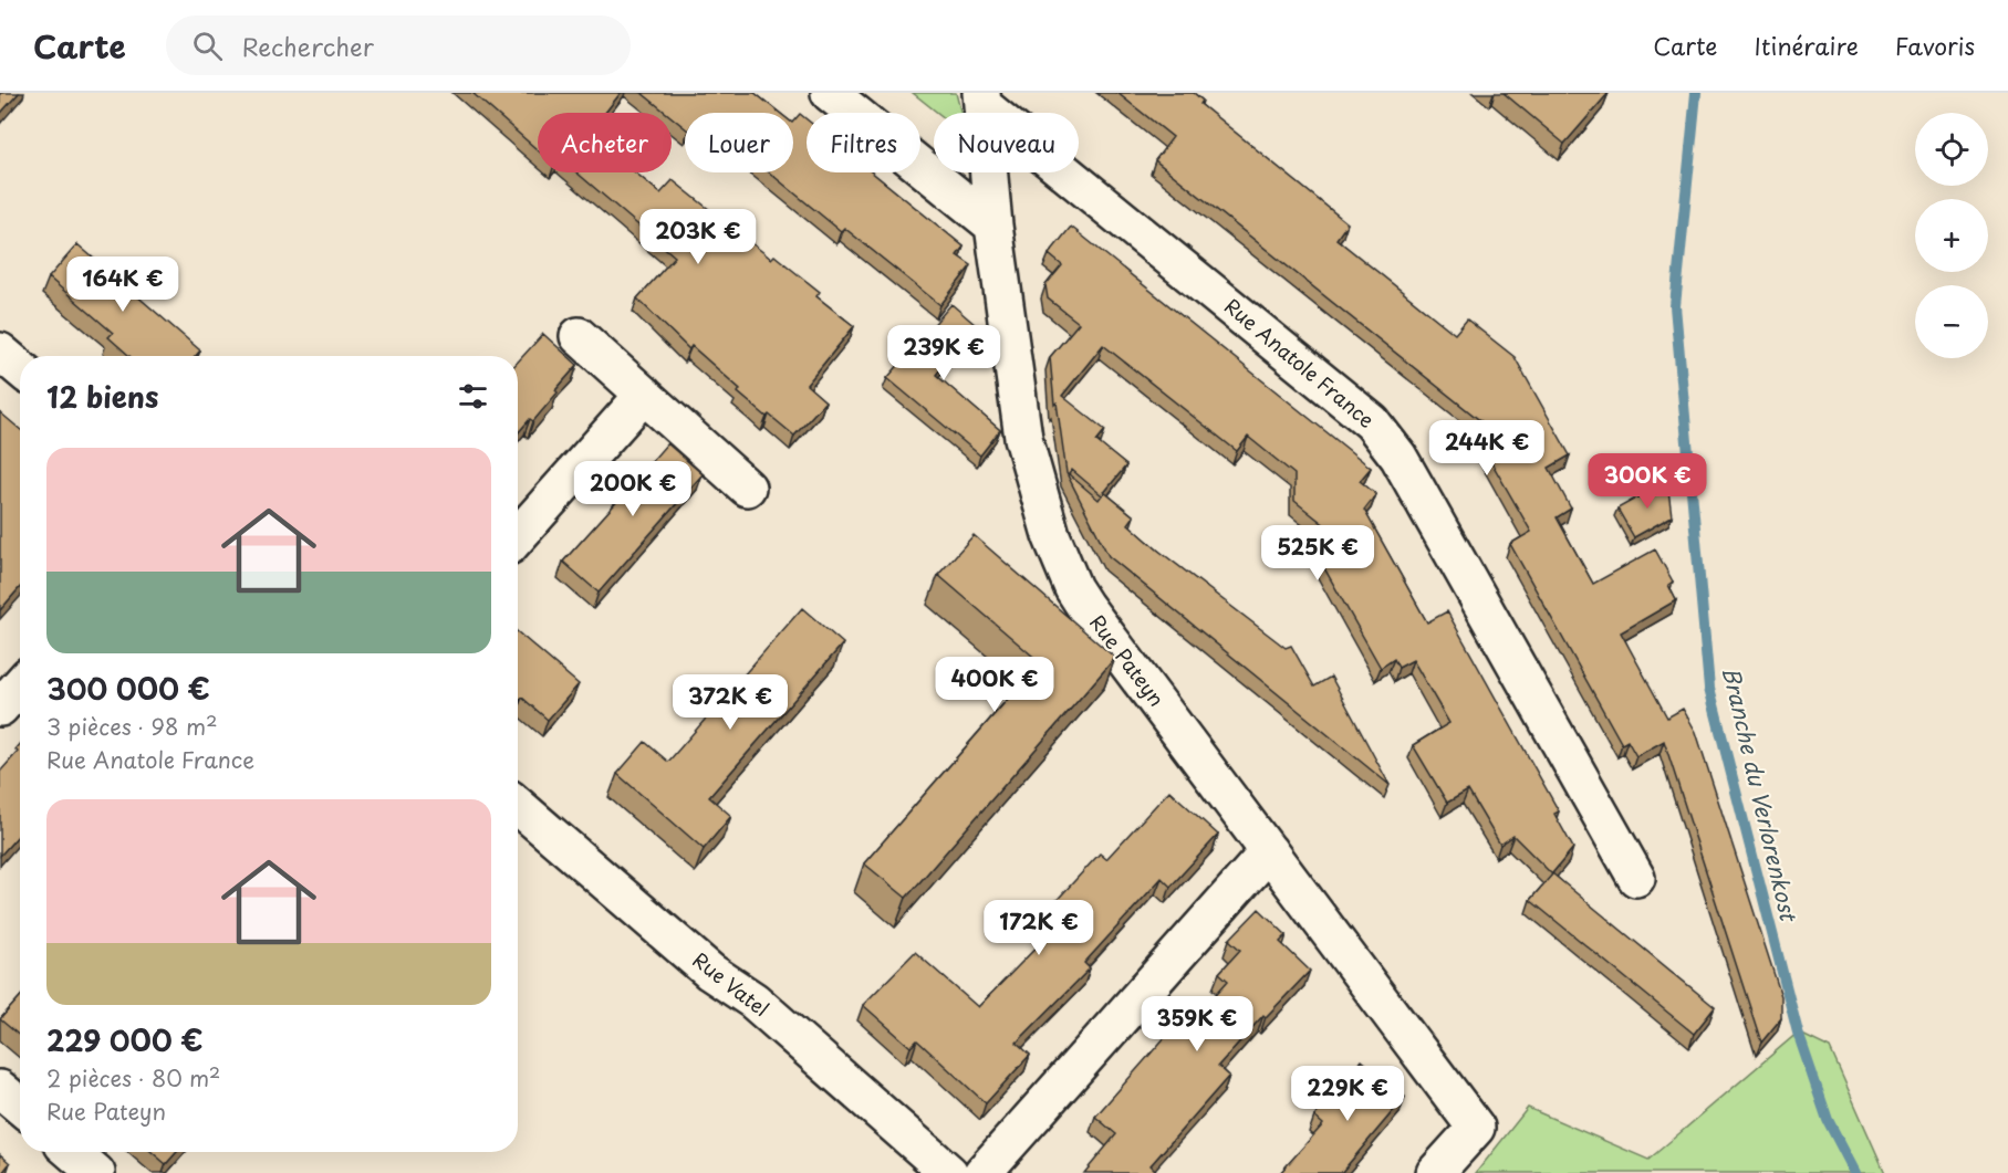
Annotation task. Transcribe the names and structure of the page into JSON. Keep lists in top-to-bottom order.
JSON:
{
  "streets": {
    "street": ["Rue Anatole France", "Rue Pateyn", "Rue Vatel"]
  },
  "crossings": [
    ["Rue Anatole France", "Rue Pateyn"]
  ],
  "water": ["Branche du Verlorenkost"],
  "page": {
    "header": "Carte",
    "search": "Rechercher",
    "nav": ["Carte", "Itinéraire", "Favoris"],
    "map_buttons": ["+", "−"],
    "chip": [
      "Acheter",
      "Louer",
      "Filtres",
      "Nouveau"
    ],
    "price": [
      "203K €",
      "164K €",
      "239K €",
      "244K €",
      "300K €",
      "200K €",
      "525K €",
      "400K €",
      "372K €",
      "172K €",
      "359K €",
      "229K €"
    ],
    "heading": "12 biens",
    "list": [
      {
        "name": "300 000 €",
        "note": "3 pièces · 98 m² · Rue Anatole France"
      },
      {
        "name": "229 000 €",
        "note": "2 pièces · 80 m² · Rue Pateyn"
      }
    ]
  }
}
